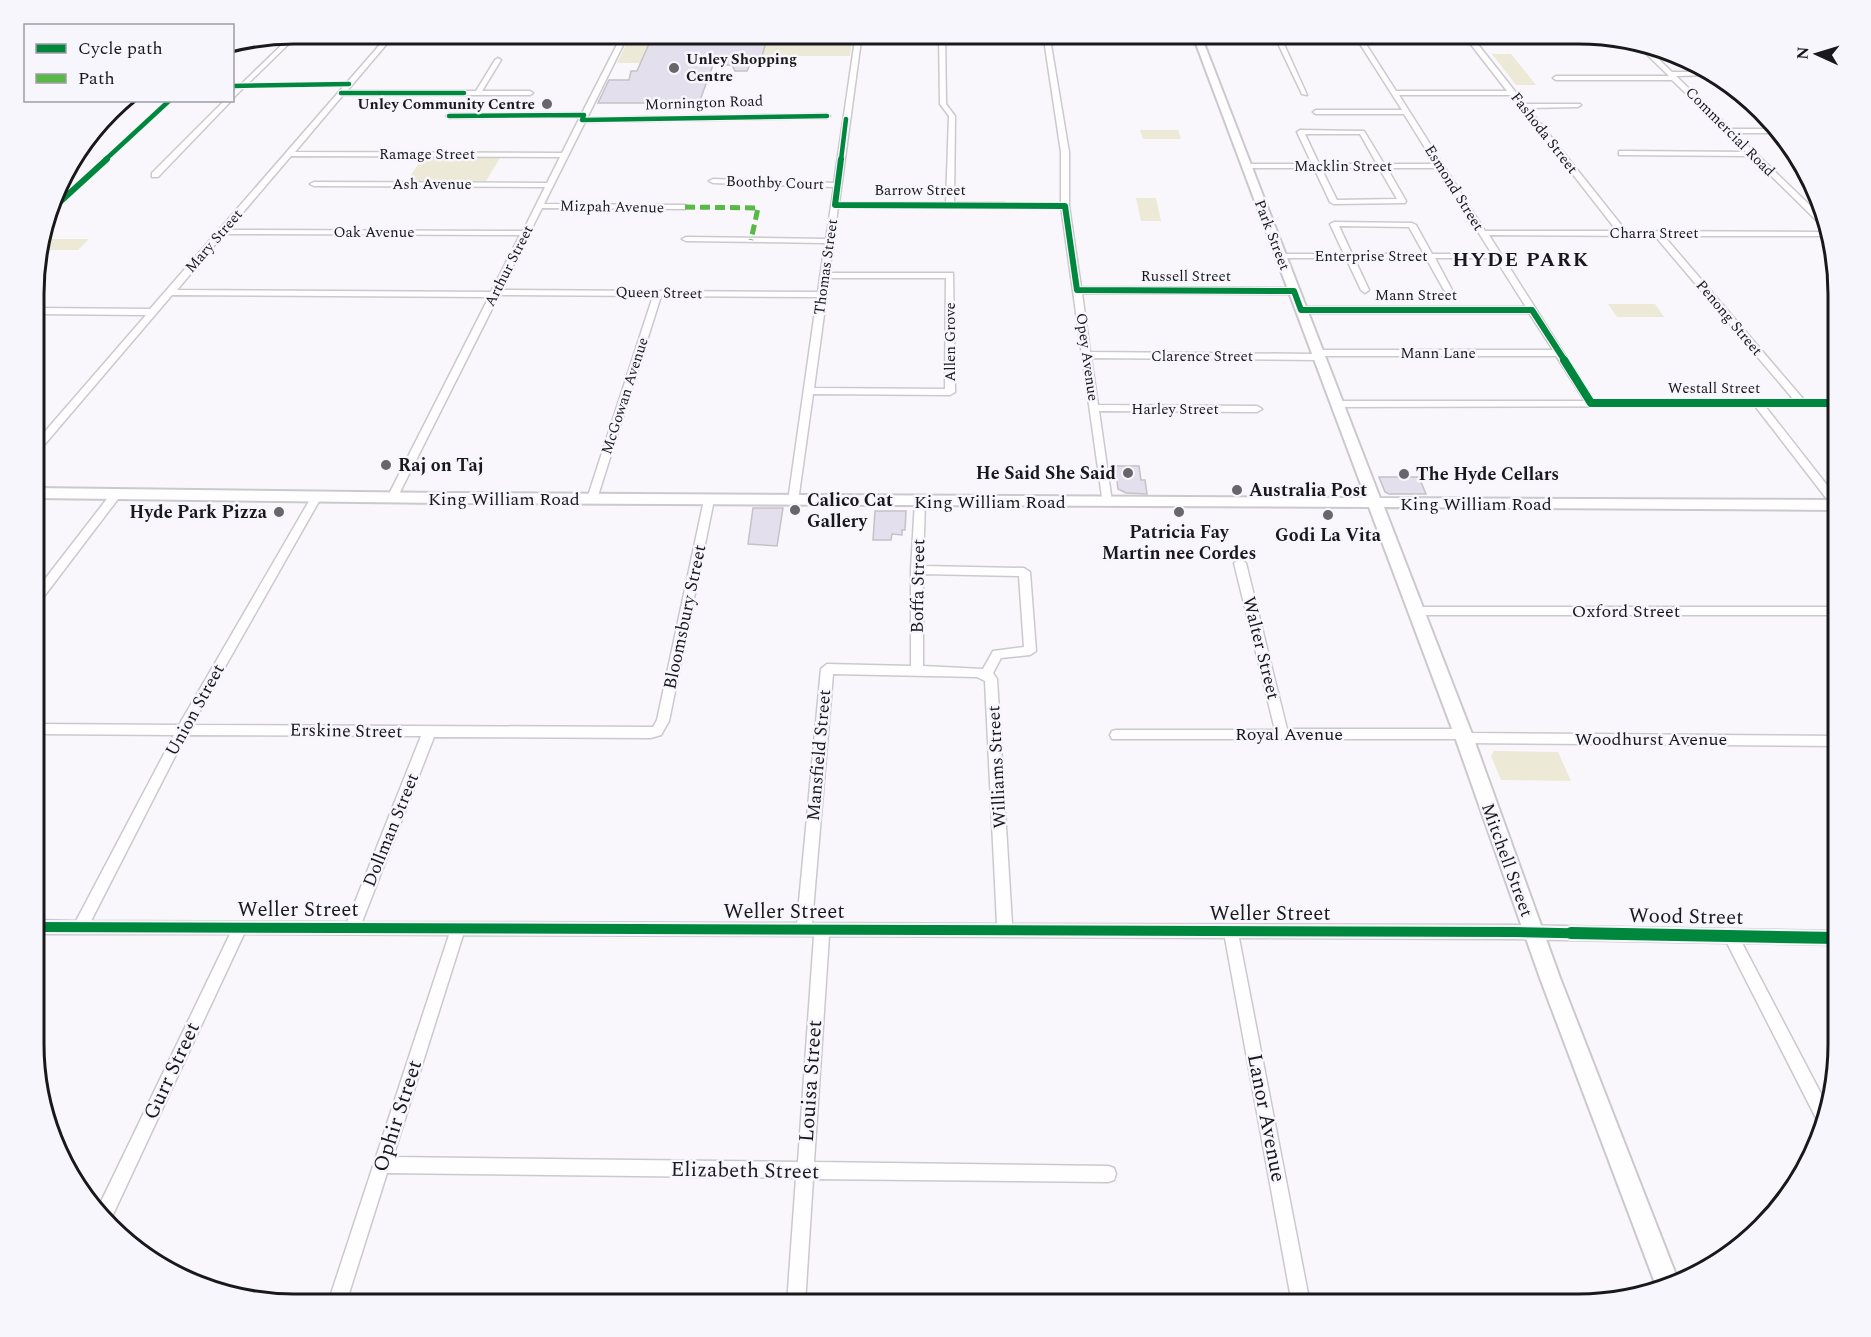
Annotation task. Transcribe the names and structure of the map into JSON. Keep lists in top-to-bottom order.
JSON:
{
  "streets": {
    "street": [
      "Mornington Road",
      "Commercial Road",
      "Fashoda Street",
      "Ramage Street",
      "Macklin Street",
      "Boothby Court",
      "Ash Avenue",
      "Esmond Street",
      "Barrow Street",
      "Mizpah Avenue",
      "Oak Avenue",
      "Charra Street",
      "Park Street",
      "Mary Street",
      "Enterprise Street",
      "Arthur Street",
      "Thomas Street",
      "Russell Street",
      "Queen Street",
      "Mann Street",
      "Penong Street",
      "Allen Grove",
      "Mann Lane",
      "Clarence Street",
      "Opey Avenue",
      "Westall Street",
      "McGowan Avenue",
      "Harley Street",
      "King William Road",
      "Boffa Street",
      "Oxford Street",
      "Bloomsbury Street",
      "Walter Street",
      "Union Street",
      "Erskine Street",
      "Royal Avenue",
      "Woodhurst Avenue",
      "Mansfield Street",
      "Williams Street",
      "Dollman Street",
      "Mitchell Street",
      "Weller Street",
      "Wood Street",
      "Gurr Street",
      "Louisa Street",
      "Ophir Street",
      "Lanor Avenue",
      "Elizabeth Street"
    ]
  },
  "crossings": [
    ["Mornington Road", "Arthur Street"],
    ["Fashoda Street", "Charra Street"],
    ["Ramage Street", "Mary Street"],
    ["Ramage Street", "Arthur Street"],
    ["Macklin Street", "Esmond Street"],
    ["Macklin Street", "Park Street"],
    ["Boothby Court", "Thomas Street"],
    ["Ash Avenue", "Arthur Street"],
    ["Esmond Street", "Charra Street"],
    ["Esmond Street", "Enterprise Street"],
    ["Esmond Street", "Mann Street"],
    ["Esmond Street", "Mann Lane"],
    ["Esmond Street", "Westall Street"],
    ["Barrow Street", "Thomas Street"],
    ["Mizpah Avenue", "Arthur Street"],
    ["Oak Avenue", "Mary Street"],
    ["Oak Avenue", "Arthur Street"],
    ["Charra Street", "Penong Street"],
    ["Park Street", "Enterprise Street"],
    ["Park Street", "Russell Street"],
    ["Park Street", "Mann Street"],
    ["Park Street", "Mann Lane"],
    ["Park Street", "Clarence Street"],
    ["Park Street", "Westall Street"],
    ["Park Street", "King William Road"],
    ["Park Street", "Mitchell Street"],
    ["Mary Street", "Queen Street"],
    ["Arthur Street", "Queen Street"],
    ["Arthur Street", "King William Road"],
    ["Thomas Street", "Queen Street"],
    ["Thomas Street", "Allen Grove"],
    ["Thomas Street", "King William Road"],
    ["Russell Street", "Opey Avenue"],
    ["Queen Street", "McGowan Avenue"],
    ["Penong Street", "Westall Street"],
    ["Mann Lane", "Clarence Street"],
    ["Clarence Street", "Opey Avenue"],
    ["Opey Avenue", "Harley Street"],
    ["Opey Avenue", "King William Road"],
    ["McGowan Avenue", "King William Road"],
    ["King William Road", "Boffa Street"],
    ["King William Road", "Bloomsbury Street"],
    ["King William Road", "Union Street"],
    ["King William Road", "Mitchell Street"],
    ["Boffa Street", "Mansfield Street"],
    ["Oxford Street", "Mitchell Street"],
    ["Bloomsbury Street", "Erskine Street"],
    ["Walter Street", "Royal Avenue"],
    ["Union Street", "Erskine Street"],
    ["Union Street", "Weller Street"],
    ["Erskine Street", "Dollman Street"],
    ["Royal Avenue", "Woodhurst Avenue"],
    ["Royal Avenue", "Mitchell Street"],
    ["Woodhurst Avenue", "Mitchell Street"],
    ["Mansfield Street", "Weller Street"],
    ["Williams Street", "Weller Street"],
    ["Dollman Street", "Weller Street"],
    ["Mitchell Street", "Weller Street"],
    ["Mitchell Street", "Wood Street"],
    ["Weller Street", "Wood Street"],
    ["Weller Street", "Gurr Street"],
    ["Weller Street", "Louisa Street"],
    ["Weller Street", "Ophir Street"],
    ["Weller Street", "Lanor Avenue"],
    ["Louisa Street", "Elizabeth Street"],
    ["Ophir Street", "Elizabeth Street"]
  ],
  "districts": ["HYDE PARK"],
  "places": [
    "Unley Shopping Centre",
    "Unley Community Centre",
    "Raj on Taj",
    "He Said She Said",
    "The Hyde Cellars",
    "Australia Post",
    "Calico Cat Gallery",
    "Hyde Park Pizza",
    "Patricia Fay Martin nee Cordes",
    "Godi La Vita"
  ],
  "legend": ["Cycle path", "Path"],
  "north": "left"
}
